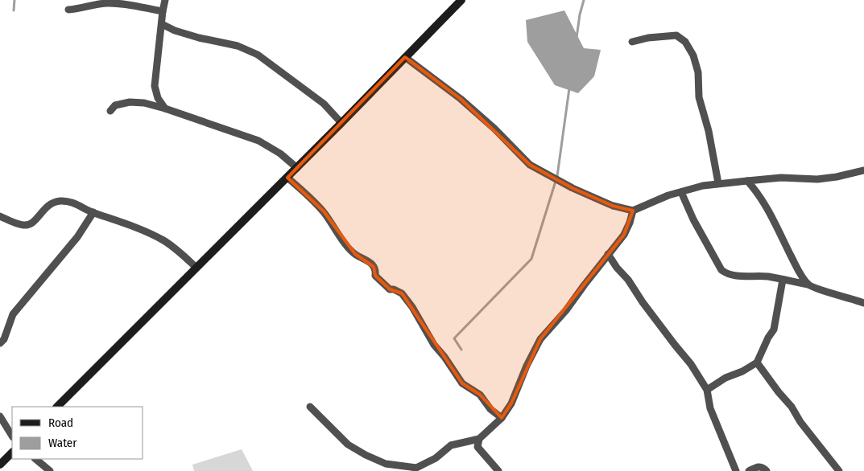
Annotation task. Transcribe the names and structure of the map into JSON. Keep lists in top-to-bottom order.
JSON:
{
  "legend": ["Road", "Water"]
}
